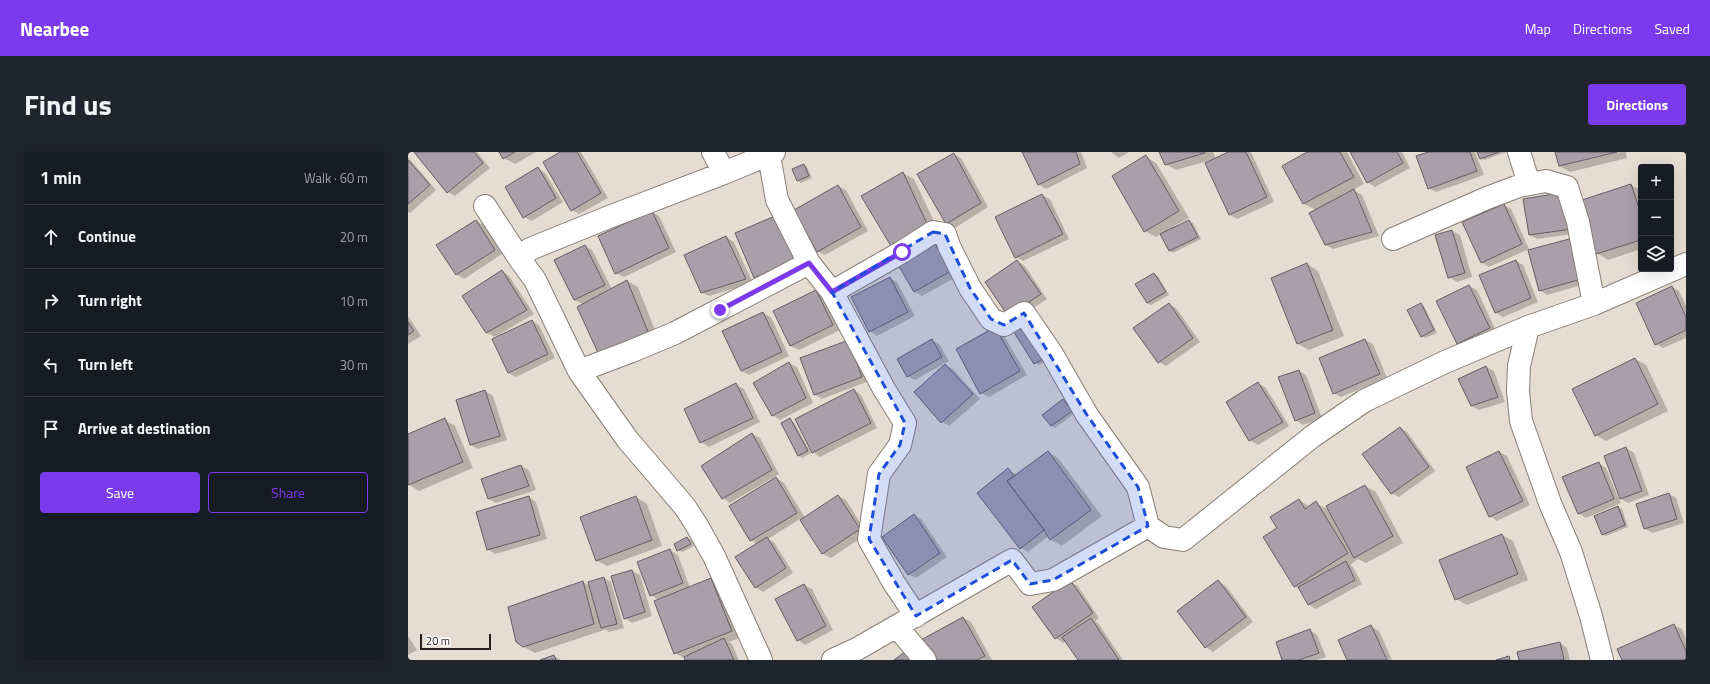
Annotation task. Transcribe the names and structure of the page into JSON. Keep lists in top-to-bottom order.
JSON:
{
  "scale_bar": "20 m",
  "page": {
    "header": "Nearbee",
    "nav": ["Map", "Directions", "Saved"],
    "title": "Find us",
    "buttons": [
      "Directions",
      ["Save", "Share"]
    ],
    "heading": ["1 min", "Walk · 60 m"],
    "map_buttons": ["+", "−"],
    "list": [
      ["Continue", "20 m"],
      ["Turn right", "10 m"],
      ["Turn left", "30 m"],
      "Arrive at destination"
    ],
    "scale": "20 m"
  }
}
